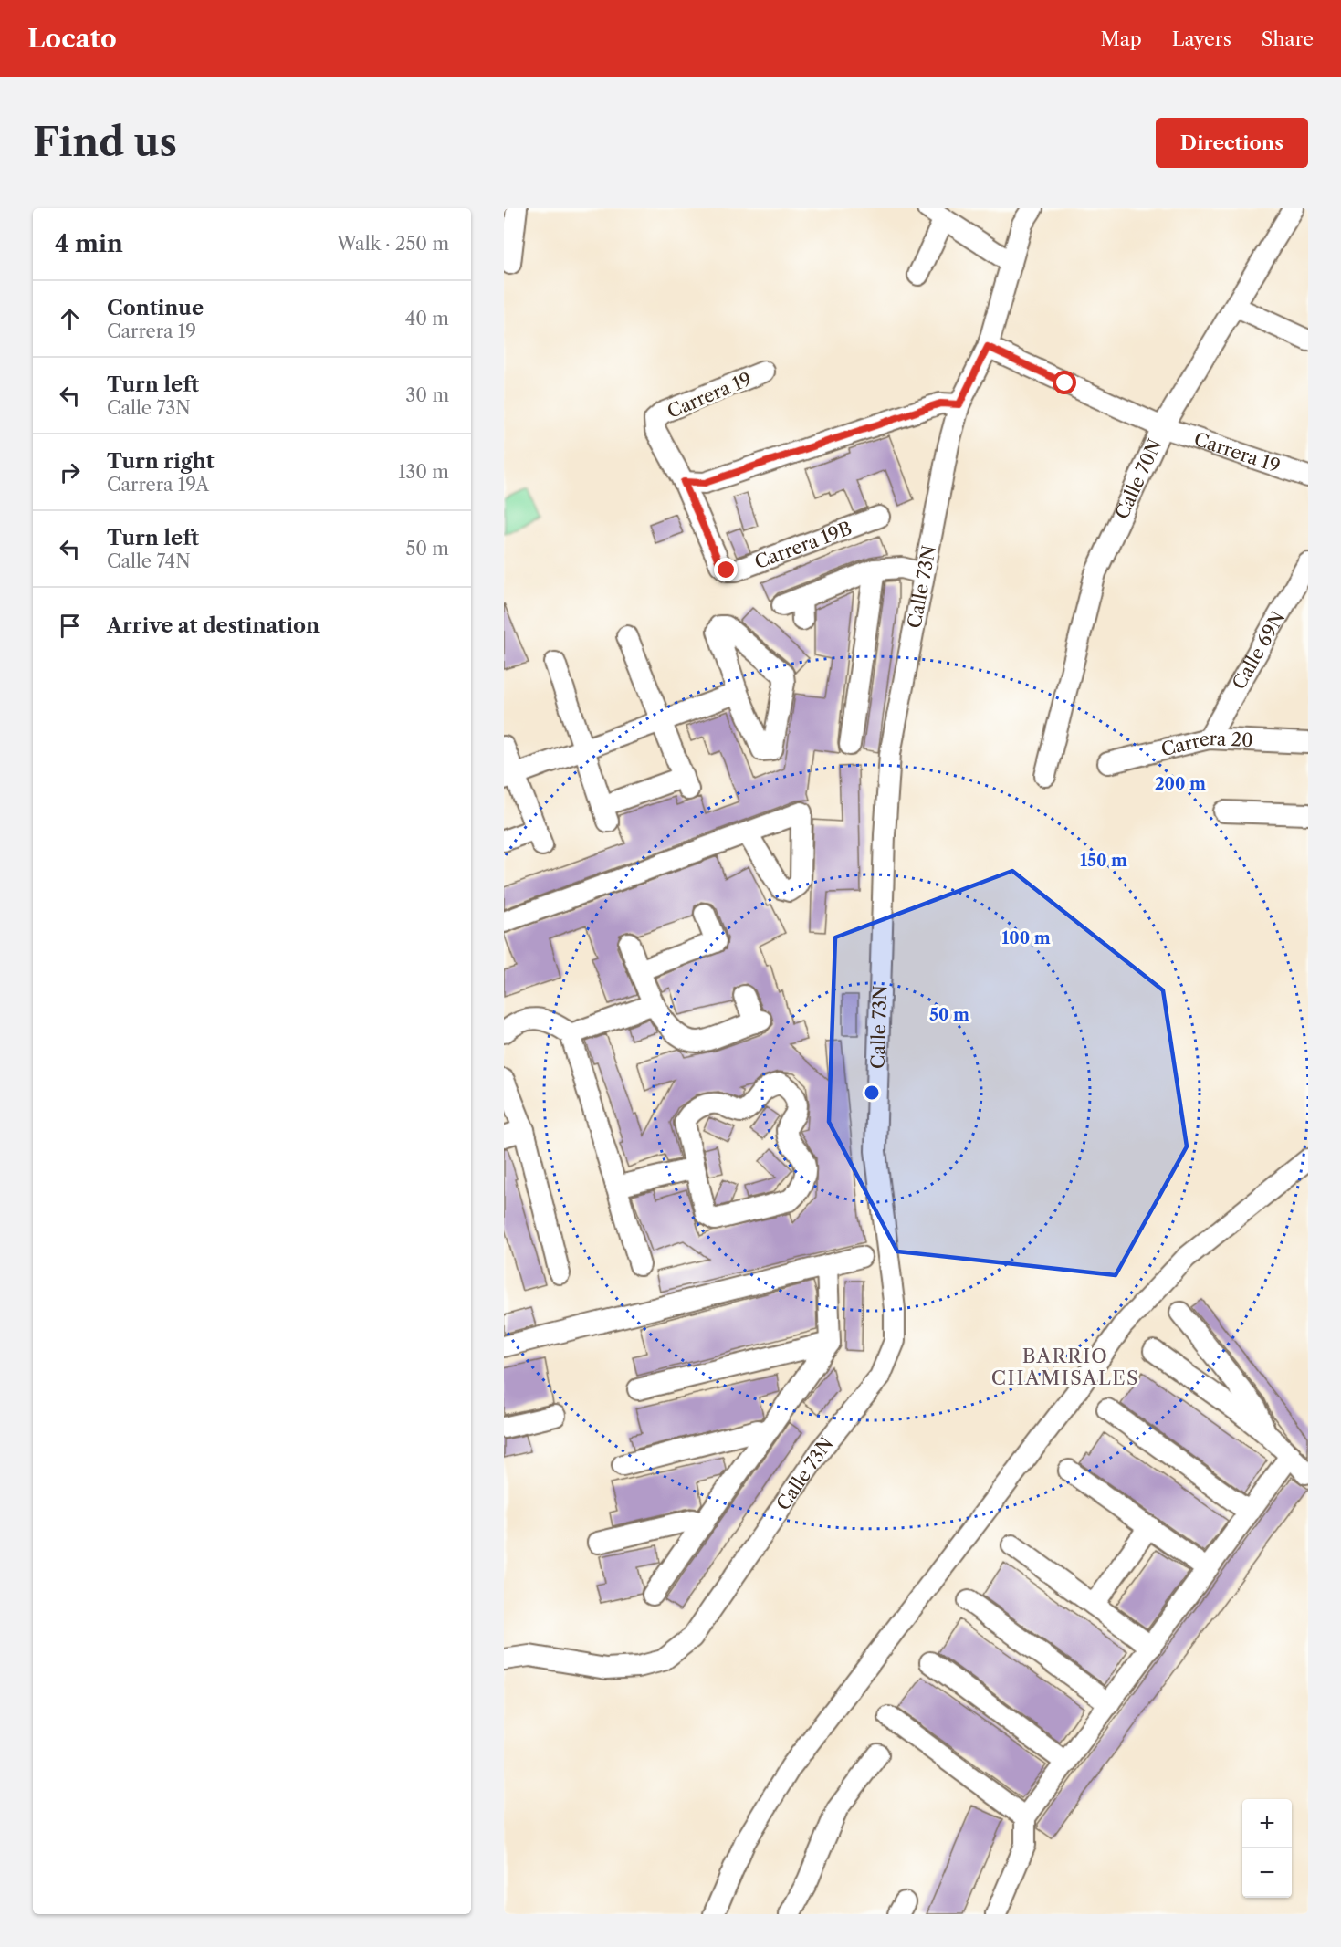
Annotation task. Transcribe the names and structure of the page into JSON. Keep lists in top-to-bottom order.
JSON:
{
  "streets": {
    "street": [
      "Carrera 19",
      "Calle 70N",
      "Carrera 19B",
      "Calle 73N",
      "Calle 69N",
      "Carrera 20"
    ]
  },
  "crossings": [
    ["Carrera 19", "Calle 70N"],
    ["Carrera 19", "Carrera 19B"],
    ["Carrera 19", "Calle 73N"],
    ["Calle 69N", "Carrera 20"]
  ],
  "districts": ["BARRIO CHAMISALES"],
  "page": {
    "header": "Locato",
    "nav": ["Map", "Layers", "Share"],
    "buttons": "Directions",
    "title": "Find us",
    "heading": ["4 min", "Walk · 250 m"],
    "list": [
      ["Continue", "Carrera 19", "40 m"],
      ["Turn left", "Calle 73N", "30 m"],
      ["Turn right", "Carrera 19A", "130 m"],
      ["Turn left", "Calle 74N", "50 m"],
      "Arrive at destination"
    ],
    "map_buttons": ["+", "−"]
  },
  "rings": [
    "200 m",
    "150 m",
    "100 m",
    "50 m"
  ]
}
